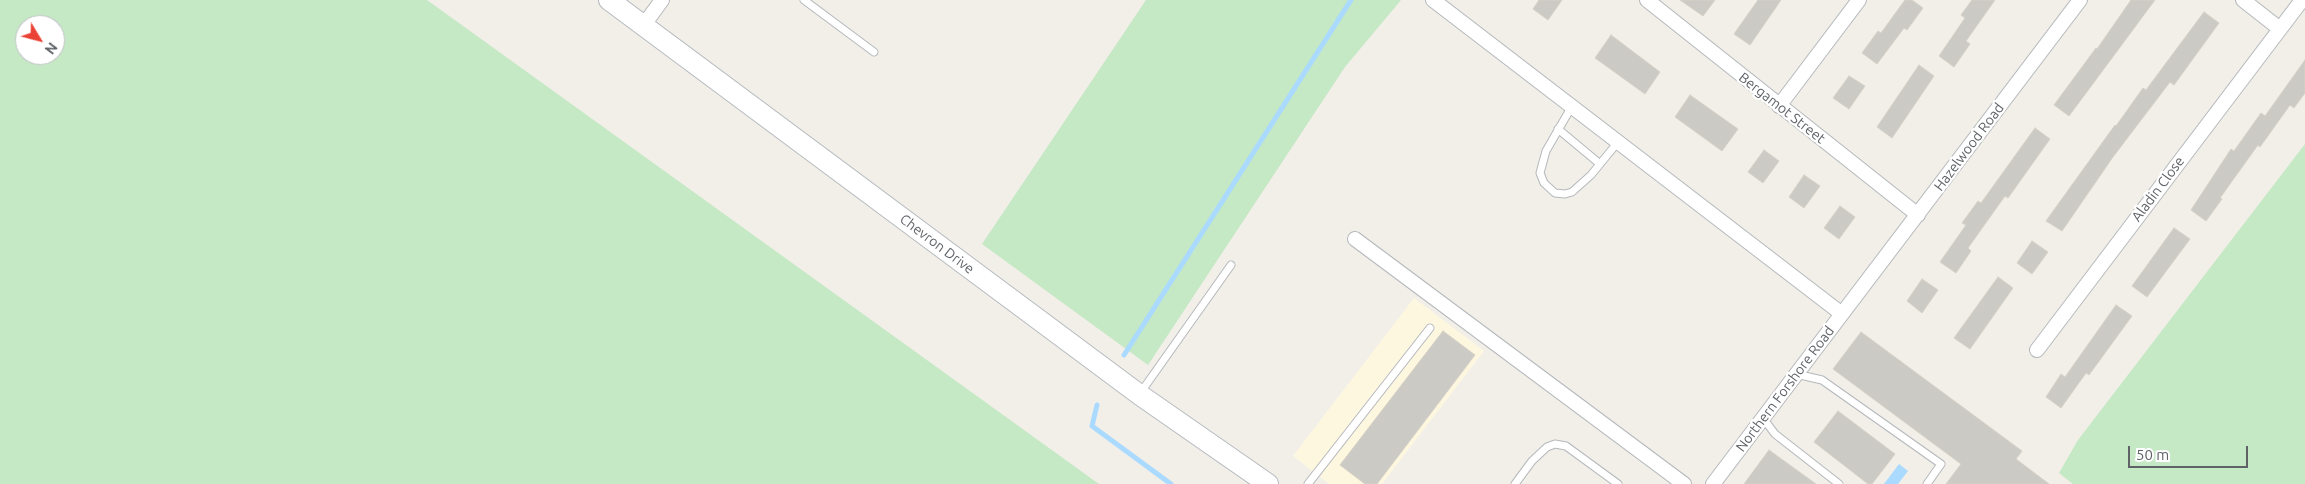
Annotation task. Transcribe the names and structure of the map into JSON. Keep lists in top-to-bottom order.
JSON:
{
  "streets": {
    "main road": ["Chevron Drive"],
    "street": [
      "Bergamot Street",
      "Hazelwood Road",
      "Aladin Close",
      "Northern Forshore Road"
    ]
  },
  "crossings": [
    ["Bergamot Street", "Hazelwood Road"],
    ["Hazelwood Road", "Northern Forshore Road"]
  ],
  "scale_bar": "50 m",
  "north": "bottom right"
}
